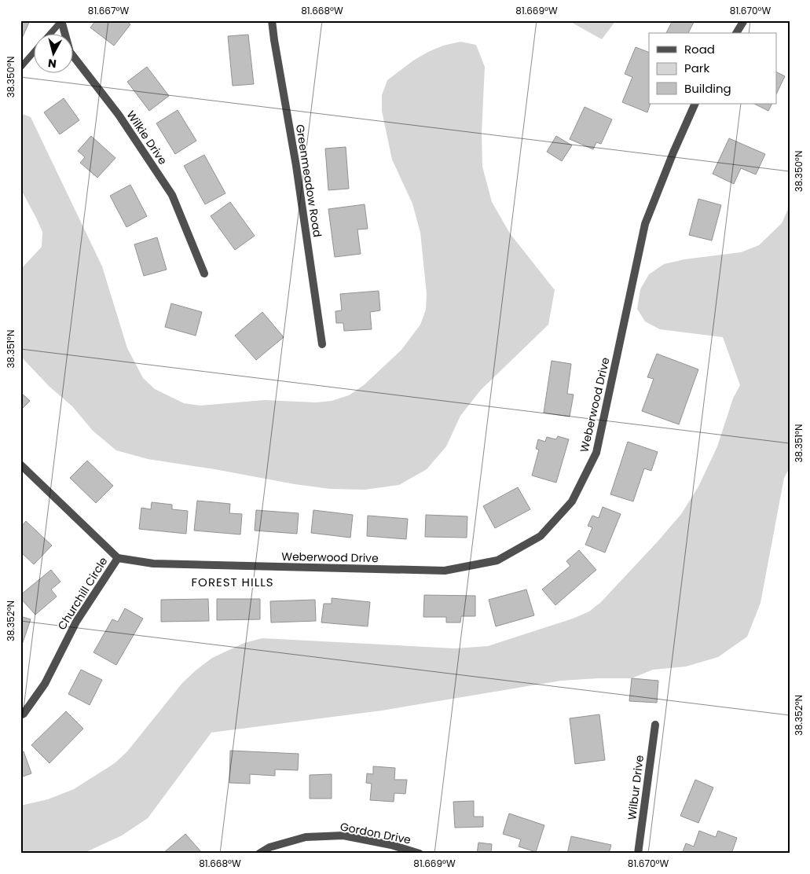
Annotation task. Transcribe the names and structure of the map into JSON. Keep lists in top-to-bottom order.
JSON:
{
  "streets": {
    "street": [
      "Wilkie Drive",
      "Greenmeadow Road",
      "Weberwood Drive",
      "Churchill Circle",
      "Wilbur Drive",
      "Gordon Drive"
    ]
  },
  "crossings": [
    ["Weberwood Drive", "Churchill Circle"]
  ],
  "districts": ["FOREST HILLS"],
  "legend": ["Road", "Park", "Building"],
  "north": "bottom",
  "coordinates": [
    "81.667°W",
    "81.668°W",
    "81.669°W",
    "81.670°W",
    "38.350°N",
    "38.351°N",
    "38.352°N"
  ]
}
